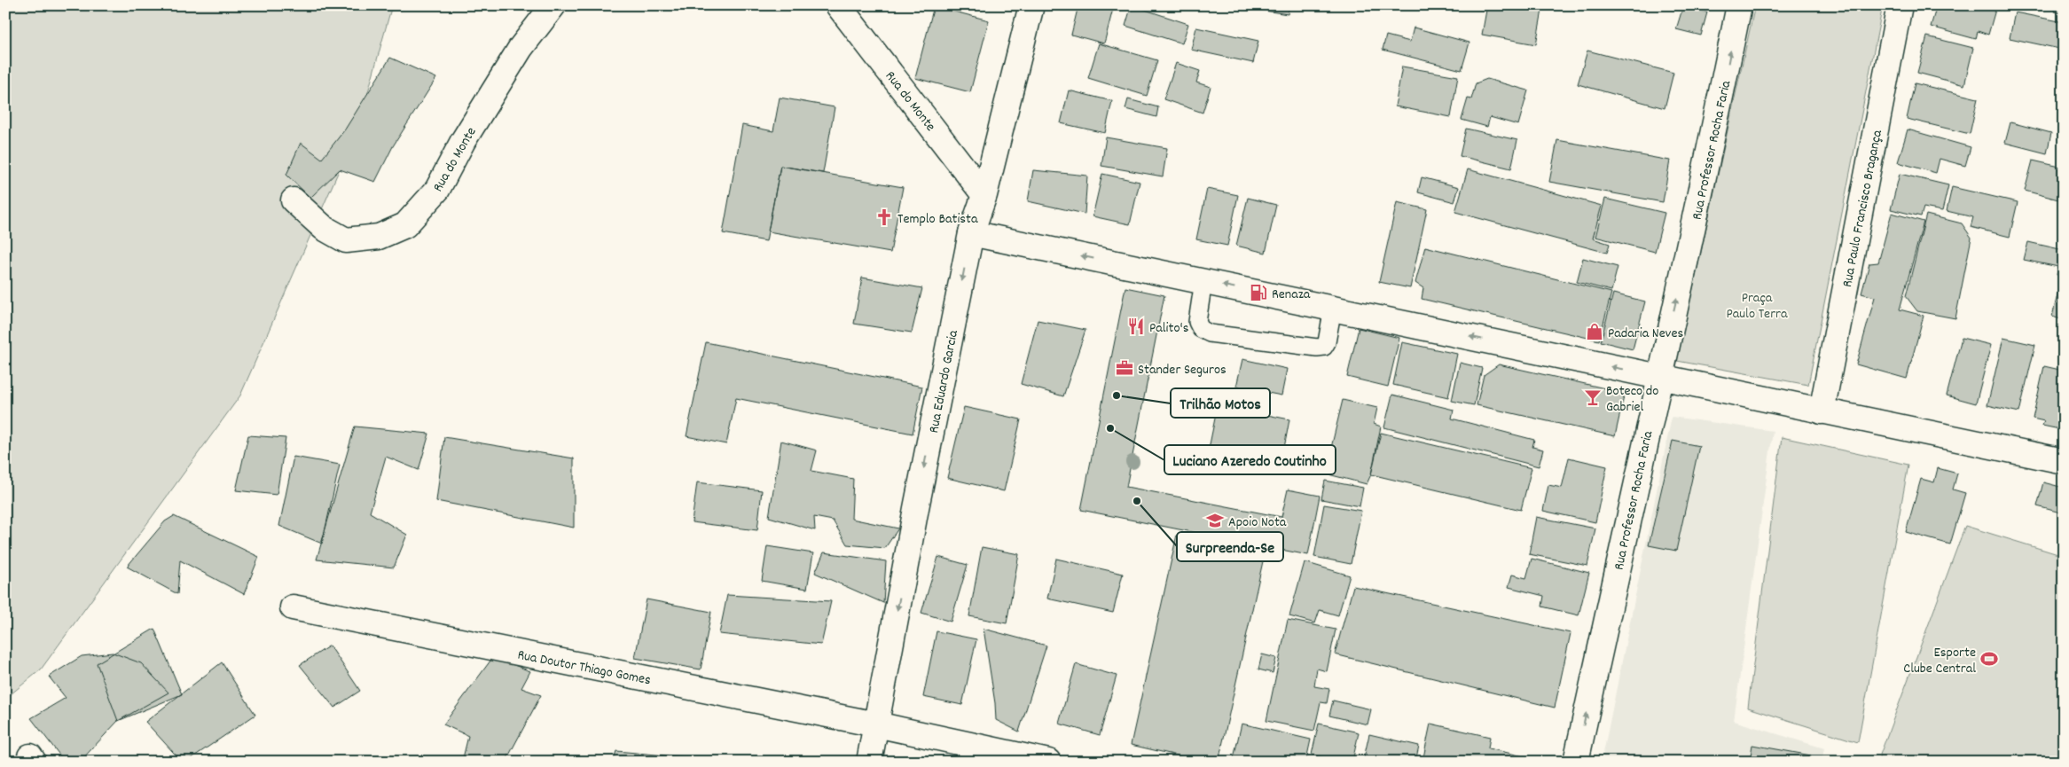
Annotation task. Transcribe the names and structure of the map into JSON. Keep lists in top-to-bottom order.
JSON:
{
  "streets": {
    "street": [
      "Rua do Monte",
      "Rua Professor Rocha Faria",
      "Rua Paulo Francisco Bragança",
      "Rua Eduardo Garcia",
      "Rua Doutor Thiago Gomes"
    ]
  },
  "crossings": [
    ["Rua do Monte", "Rua Eduardo Garcia"],
    ["Rua Eduardo Garcia", "Rua Doutor Thiago Gomes"]
  ],
  "one_way": ["Rua Professor Rocha Faria", "Rua Eduardo Garcia"],
  "parks": ["Praça Paulo Terra"],
  "places": {
    "church": ["Templo Batista"],
    "fuel station": ["Renaza"],
    "restaurant": ["Palito's"],
    "shop": ["Padaria Neves"],
    "office": ["Stander Seguros"],
    "other": ["Trilhão Motos", "Luciano Azeredo Coutinho", "Surpreenda-Se"],
    "bar": ["Boteco do Gabriel"],
    "school or university": ["Apoio Nota"],
    "sports": ["Esporte Clube Central"]
  }
}
